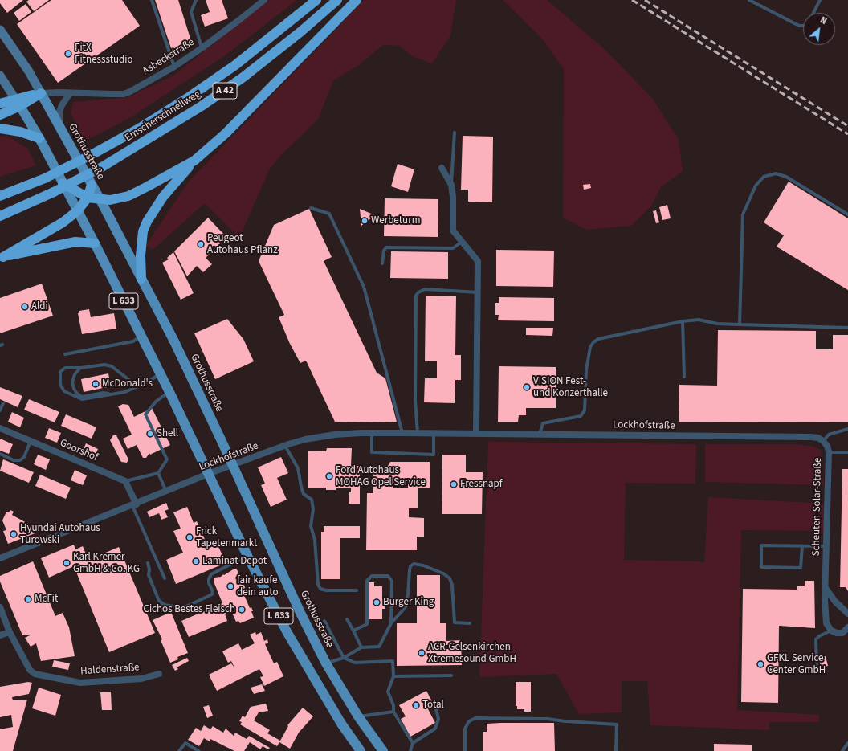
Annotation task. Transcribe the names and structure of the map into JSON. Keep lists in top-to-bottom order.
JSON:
{
  "streets": {
    "highway": ["A 42", "Emscherschnellweg"],
    "main road": ["Grothusstraße", "L 633"],
    "street": [
      "Asbeckstraße",
      "Lockhofstraße",
      "Goorshof",
      "Scheuten-Solar-Straße",
      "Haldenstraße"
    ]
  },
  "crossings": [
    ["Asbeckstraße", "Grothusstraße"],
    ["Grothusstraße", "Lockhofstraße"],
    ["L 633", "Lockhofstraße"],
    ["Lockhofstraße", "Scheuten-Solar-Straße"]
  ],
  "places": [
    "FitX Fitnessstudio",
    "Werbeturm",
    "Peugeot Autohaus Pflanz",
    "Aldi",
    "McDonald's",
    "VISION Fest- und Konzerthalle",
    "Shell",
    "Ford Autohaus MOHAG Opel Service",
    "Fressnapf",
    "Hyundai Autohaus Turowski",
    "Frick Tapetenmarkt",
    "Laminat Depot",
    "Karl Kremer GmbH & Co. KG",
    "fair kaufe dein auto",
    "McFit",
    "Burger King",
    "Cichos Bestes Fleisch",
    "ACR-Gelsenkirchen Xtremesound GmbH",
    "GFKL Service Center GmbH",
    "Total"
  ],
  "north": "top right"
}
